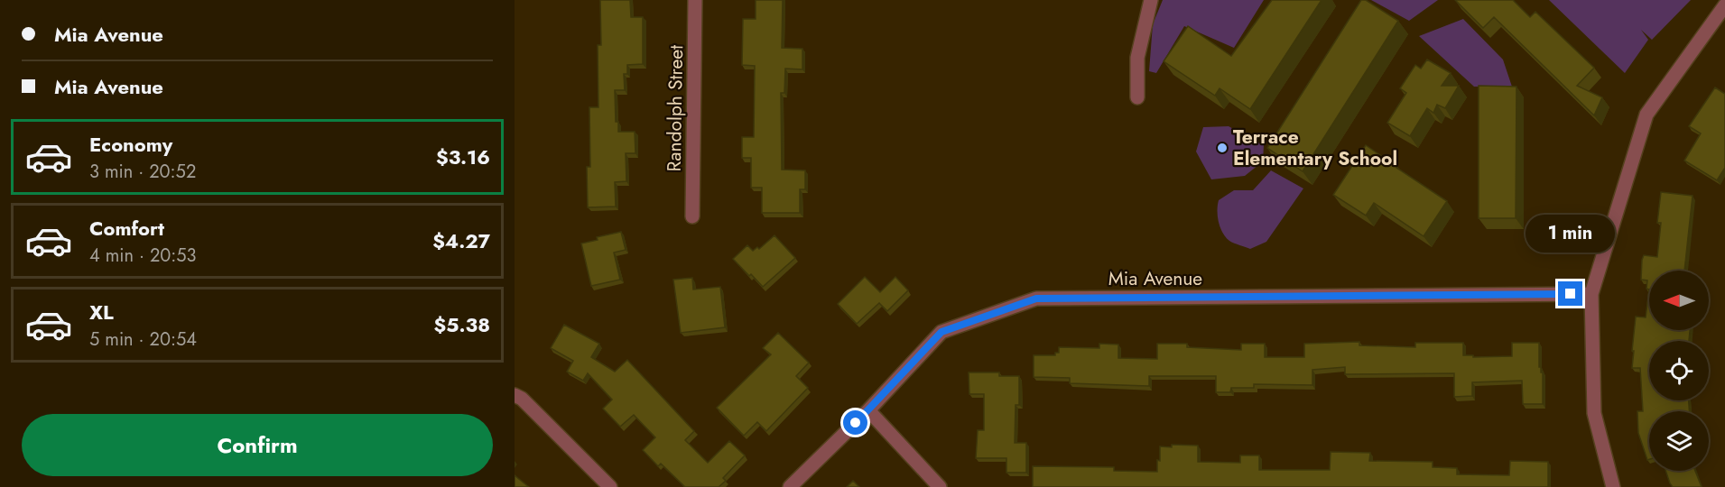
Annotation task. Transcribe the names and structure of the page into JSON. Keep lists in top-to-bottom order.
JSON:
{
  "streets": {
    "street": ["Randolph Street", "Mia Avenue"]
  },
  "places": ["Terrace Elementary School"],
  "north": "left",
  "page": {
    "banner": ["Mia Avenue", "Mia Avenue"],
    "list": [
      {
        "name": "Economy",
        "note": "3 min · 20:52",
        "value": "$3.16"
      },
      {
        "name": "Comfort",
        "note": "4 min · 20:53",
        "value": "$4.27"
      },
      {
        "name": "XL",
        "note": "5 min · 20:54",
        "value": "$5.38"
      }
    ],
    "bubble": "1 min",
    "buttons": "Confirm"
  }
}
